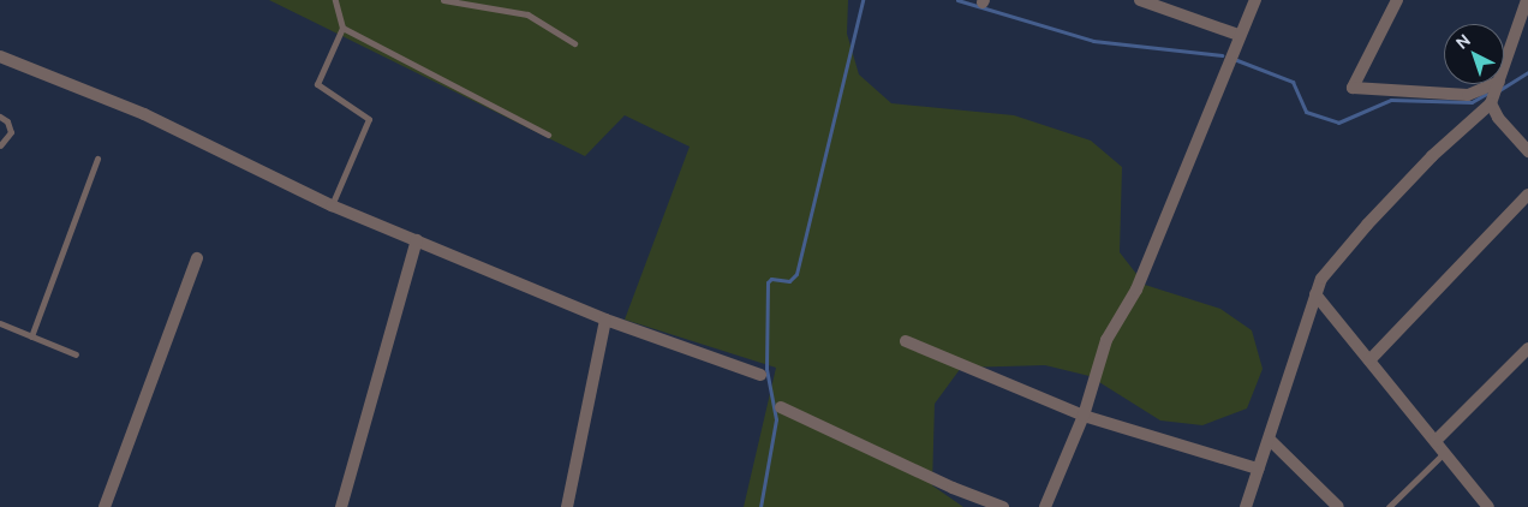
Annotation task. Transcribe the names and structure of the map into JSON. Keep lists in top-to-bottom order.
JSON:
{
  "north": "top left"
}
